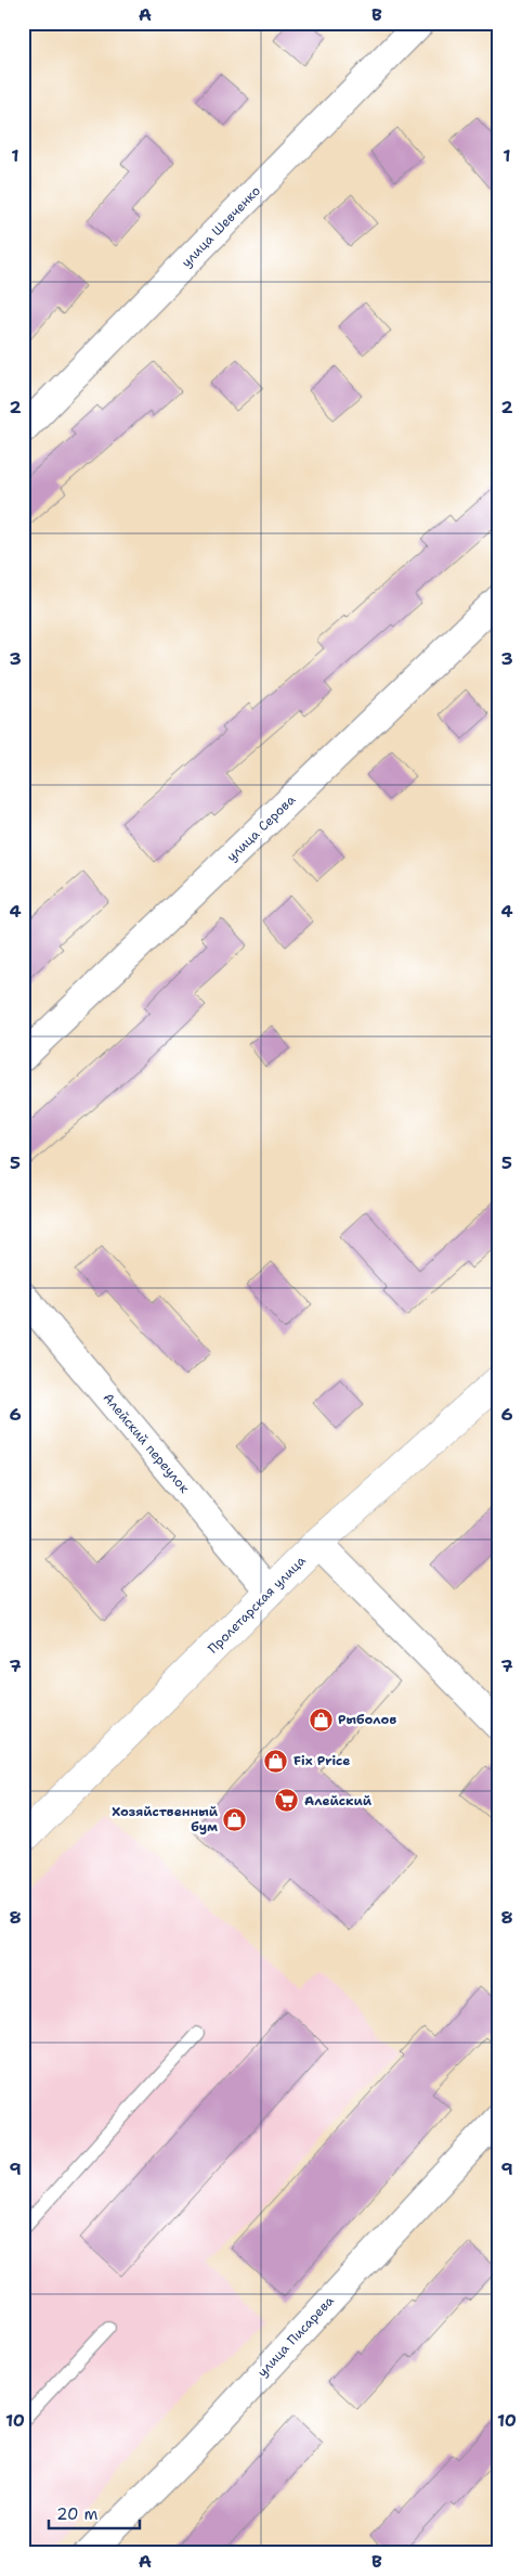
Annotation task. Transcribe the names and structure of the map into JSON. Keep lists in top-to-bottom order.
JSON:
{
  "streets": {
    "main road": ["Пролетарская улица"],
    "street": [
      "улица Шевченко",
      "улица Серова",
      "Алейский переулок",
      "улица Писарева"
    ]
  },
  "crossings": [
    ["Алейский переулок", "Пролетарская улица"]
  ],
  "places": {
    "shop": ["Рыболов", "Fix Price", "Хозяйственный бум"],
    "supermarket": ["Алейский"]
  },
  "scale_bar": "20 m",
  "grid": {
    "columns": ["A", "B"],
    "rows": [
      "1",
      "2",
      "3",
      "4",
      "5",
      "6",
      "7",
      "8",
      "9",
      "10"
    ]
  }
}
